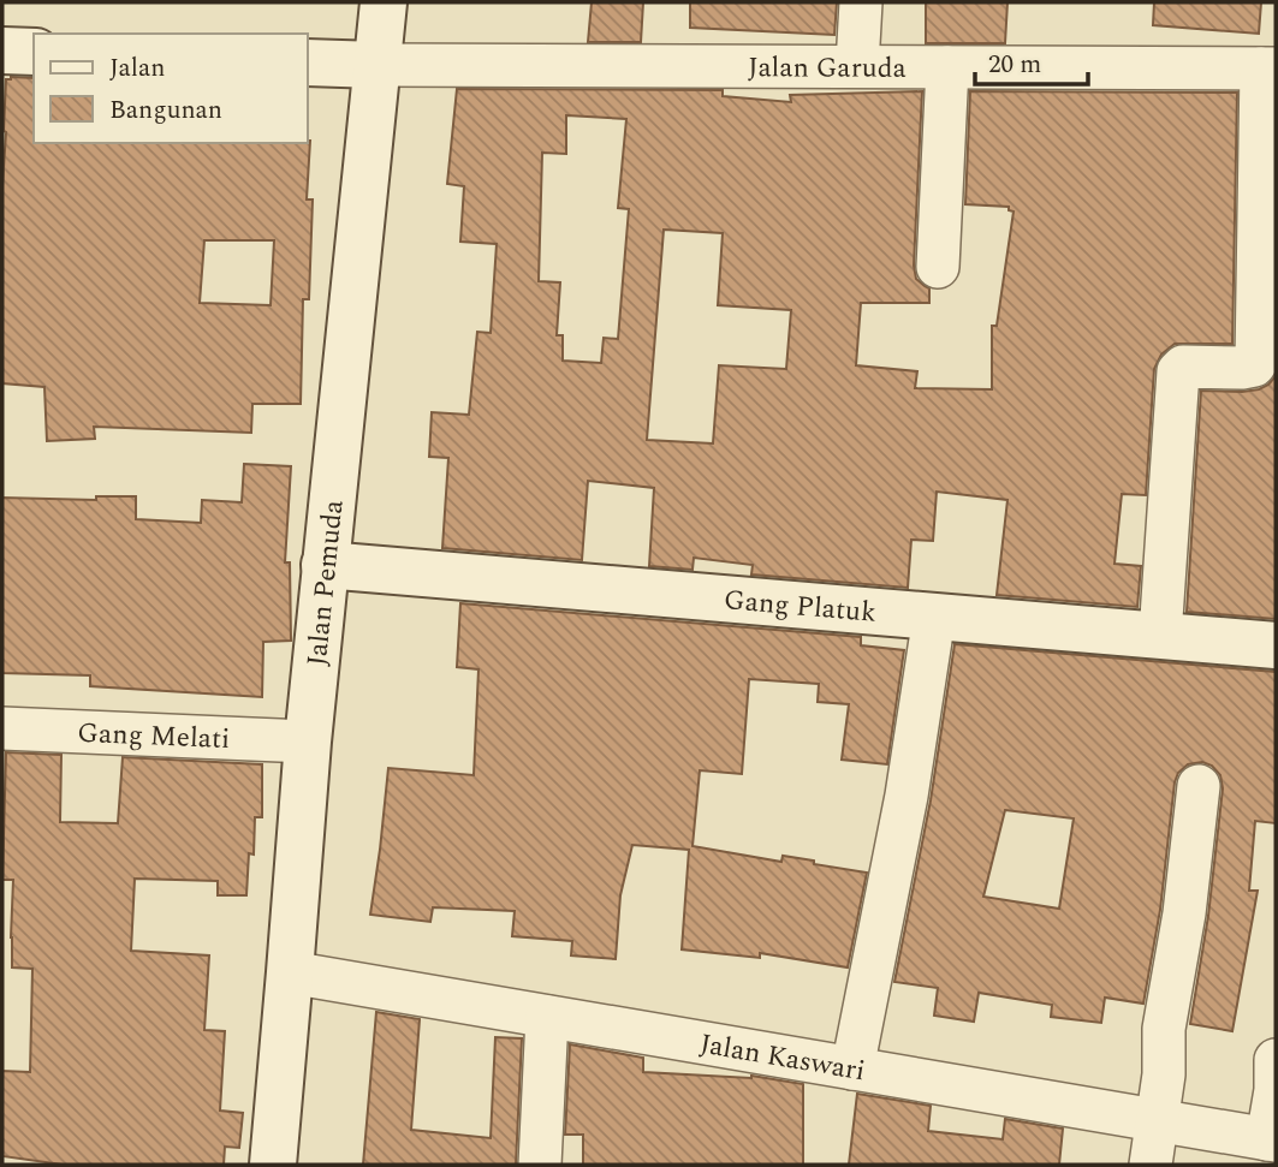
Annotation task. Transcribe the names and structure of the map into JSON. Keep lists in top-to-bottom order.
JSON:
{
  "streets": {
    "main road": ["Jalan Pemuda", "Gang Platuk"],
    "street": ["Jalan Garuda", "Gang Melati", "Jalan Kaswari"]
  },
  "crossings": [
    ["Jalan Garuda", "Jalan Pemuda"],
    ["Jalan Pemuda", "Gang Platuk"],
    ["Jalan Pemuda", "Gang Melati"],
    ["Jalan Pemuda", "Jalan Kaswari"]
  ],
  "legend": ["Jalan", "Bangunan"],
  "scale_bar": "20 m"
}
